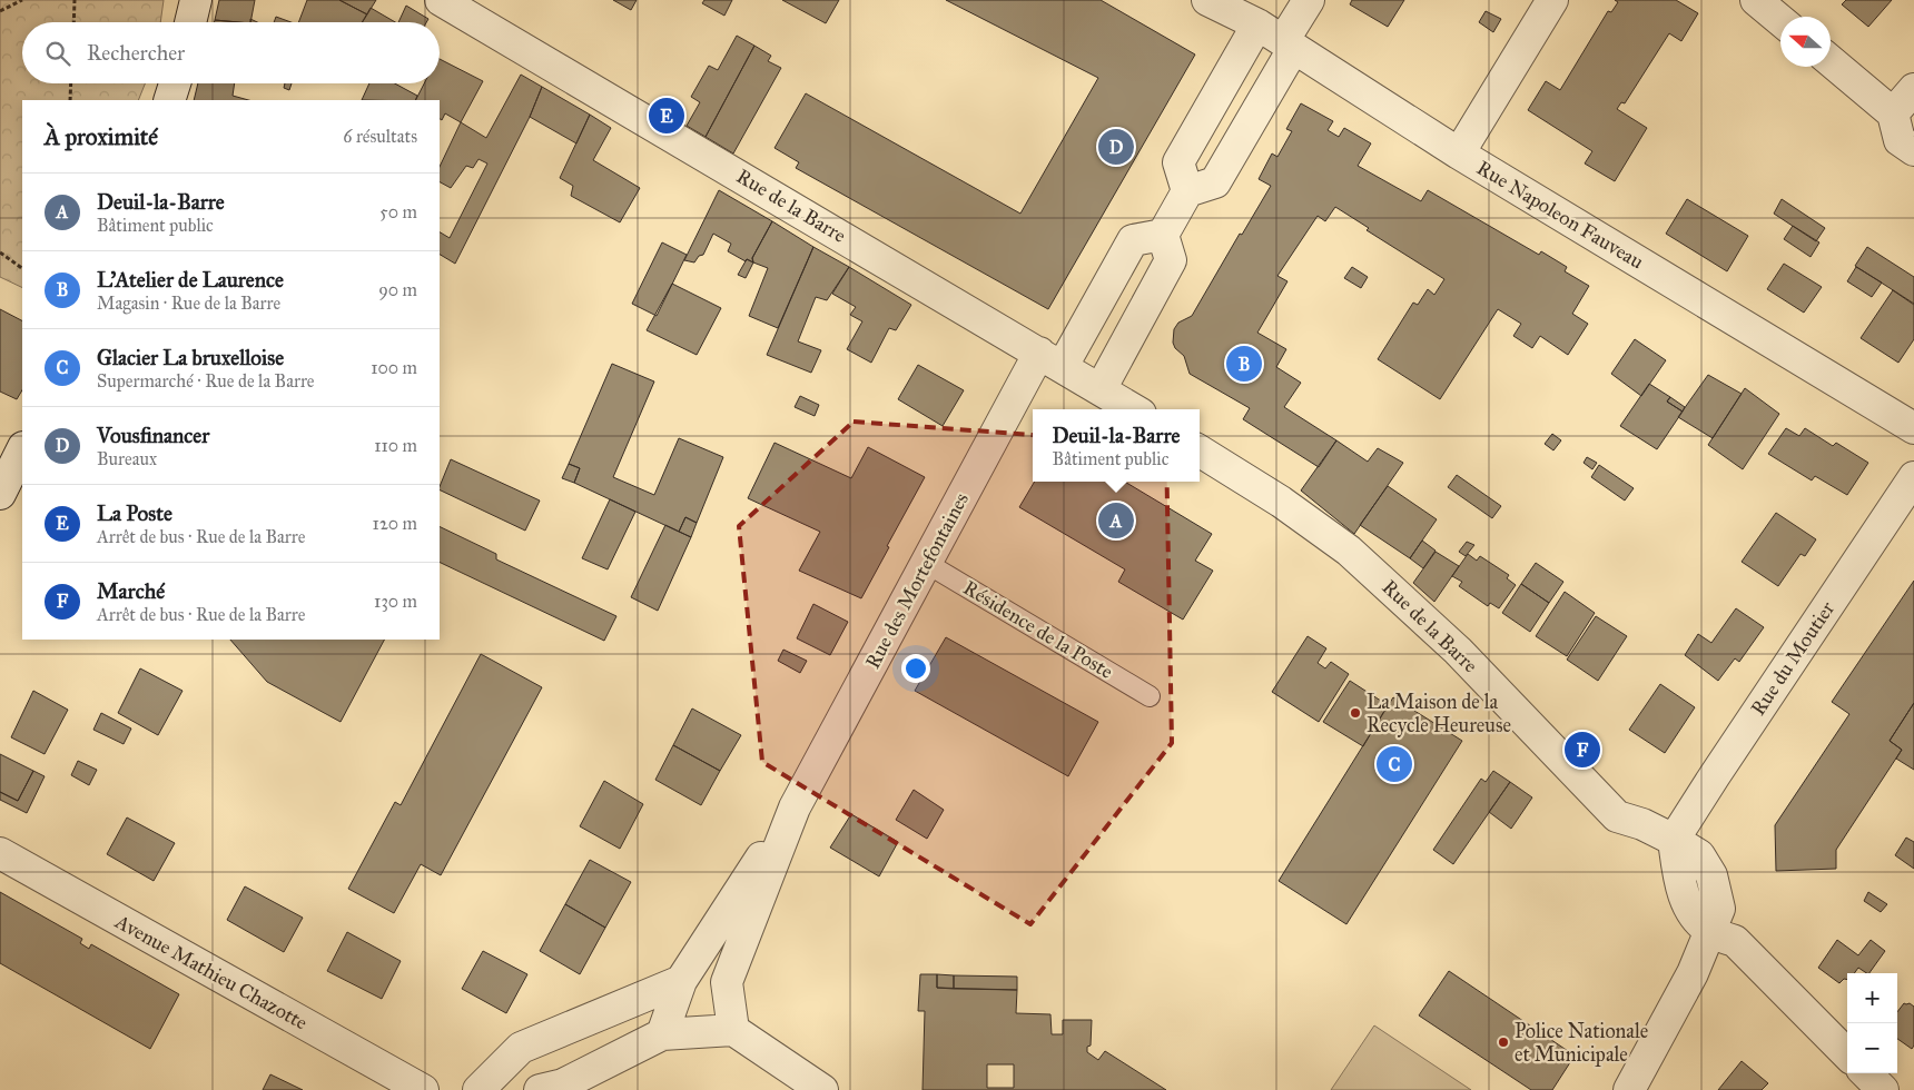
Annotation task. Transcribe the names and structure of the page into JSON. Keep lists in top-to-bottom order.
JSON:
{
  "streets": {
    "street": [
      "Rue de la Barre",
      "Rue Napoleon Fauveau",
      "Rue des Mortefontaines",
      "Rue du Moutier",
      "Avenue Mathieu Chazotte"
    ],
    "lane": ["Résidence de la Poste"]
  },
  "crossings": [
    ["Rue de la Barre", "Rue des Mortefontaines"],
    ["Rue de la Barre", "Rue du Moutier"],
    ["Rue des Mortefontaines", "Résidence de la Poste"]
  ],
  "places": ["La Maison de la Recycle Heureuse", "Police Nationale et Municipale"],
  "north": "left",
  "page": {
    "search": "Rechercher",
    "pins": [
      "E",
      "D",
      "B",
      "A",
      "F",
      "C"
    ],
    "heading": ["À proximité", "6 résultats"],
    "list": [
      {
        "mark": "A",
        "name": "Deuil-la-Barre",
        "note": "Bâtiment public",
        "value": "50 m"
      },
      {
        "mark": "B",
        "name": "L'Atelier de Laurence",
        "note": "Magasin · Rue de la Barre",
        "value": "90 m"
      },
      {
        "mark": "C",
        "name": "Glacier La bruxelloise",
        "note": "Supermarché · Rue de la Barre",
        "value": "100 m"
      },
      {
        "mark": "D",
        "name": "Vousfinancer",
        "note": "Bureaux",
        "value": "110 m"
      },
      {
        "mark": "E",
        "name": "La Poste",
        "note": "Arrêt de bus · Rue de la Barre",
        "value": "120 m"
      },
      {
        "mark": "F",
        "name": "Marché",
        "note": "Arrêt de bus · Rue de la Barre",
        "value": "130 m"
      }
    ],
    "popup": ["Deuil-la-Barre", "Bâtiment public"],
    "map_buttons": ["+", "−"]
  }
}
